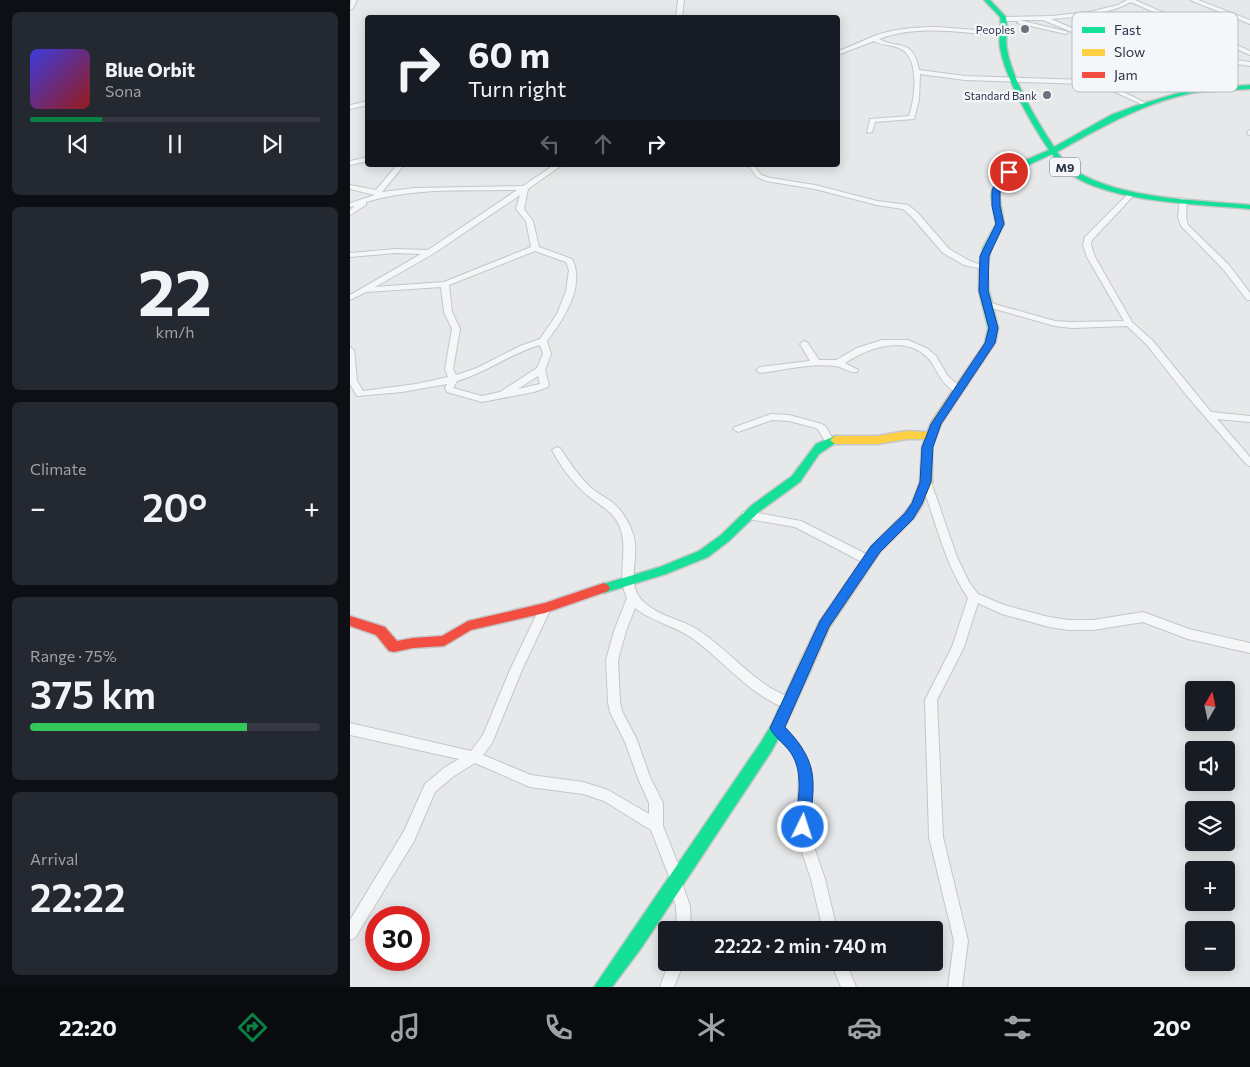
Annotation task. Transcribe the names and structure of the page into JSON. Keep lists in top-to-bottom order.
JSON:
{
  "streets": {
    "street": ["M9"]
  },
  "places": ["Peoples", "Standard Bank"],
  "legend": ["Fast", "Slow", "Jam"],
  "north": "top",
  "page": {
    "turn": ["60 m", "Turn right"],
    "song": ["Blue Orbit", "Sona"],
    "tile": [
      ["22", "km/h"],
      "Climate",
      ["Range · 75%", "375 km"],
      ["Arrival", "22:22"]
    ],
    "heat": ["−", "20°", "+"],
    "map_buttons": ["+", "−"],
    "limit": "30",
    "trip": "22:22 · 2 min · 740 m",
    "tabs": ["22:20", "20°"]
  }
}
